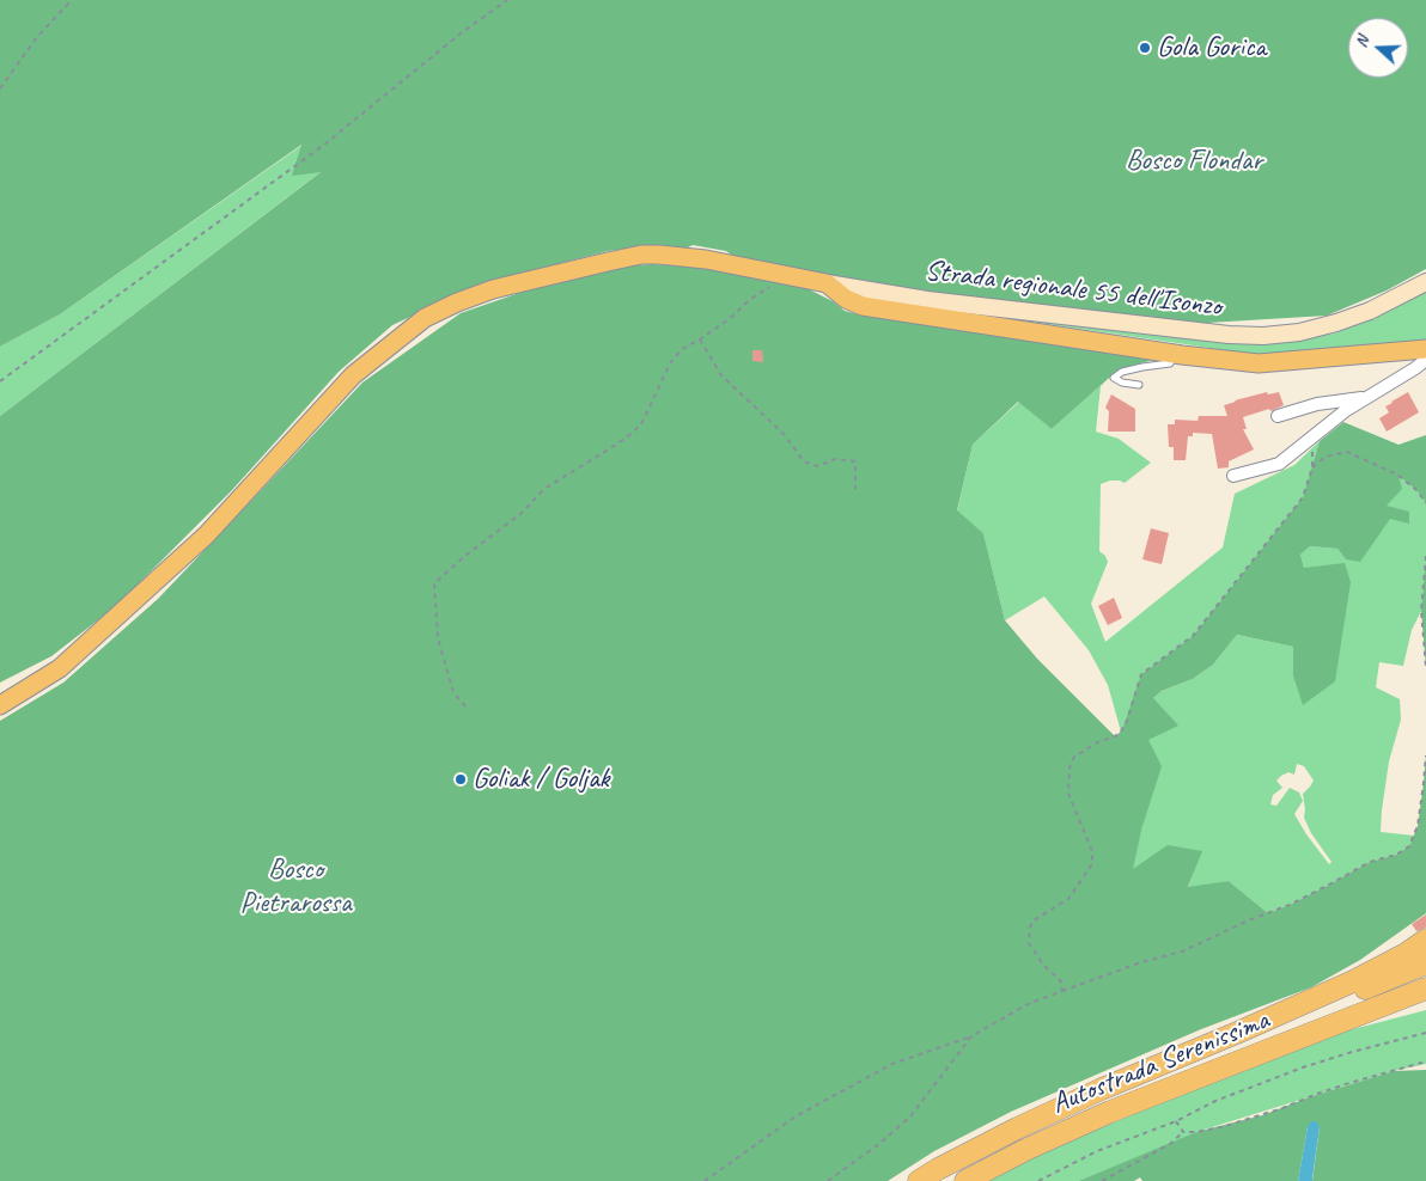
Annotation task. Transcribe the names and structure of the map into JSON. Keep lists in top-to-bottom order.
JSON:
{
  "streets": {
    "highway": ["Autostrada Serenissima"],
    "main road": ["Strada regionale 55 dell'Isonzo"]
  },
  "parks": ["Bosco Flondar", "Bosco Pietrarossa"],
  "places": ["Gola Gorica", "Goliak / Goljak"],
  "north": "left"
}
